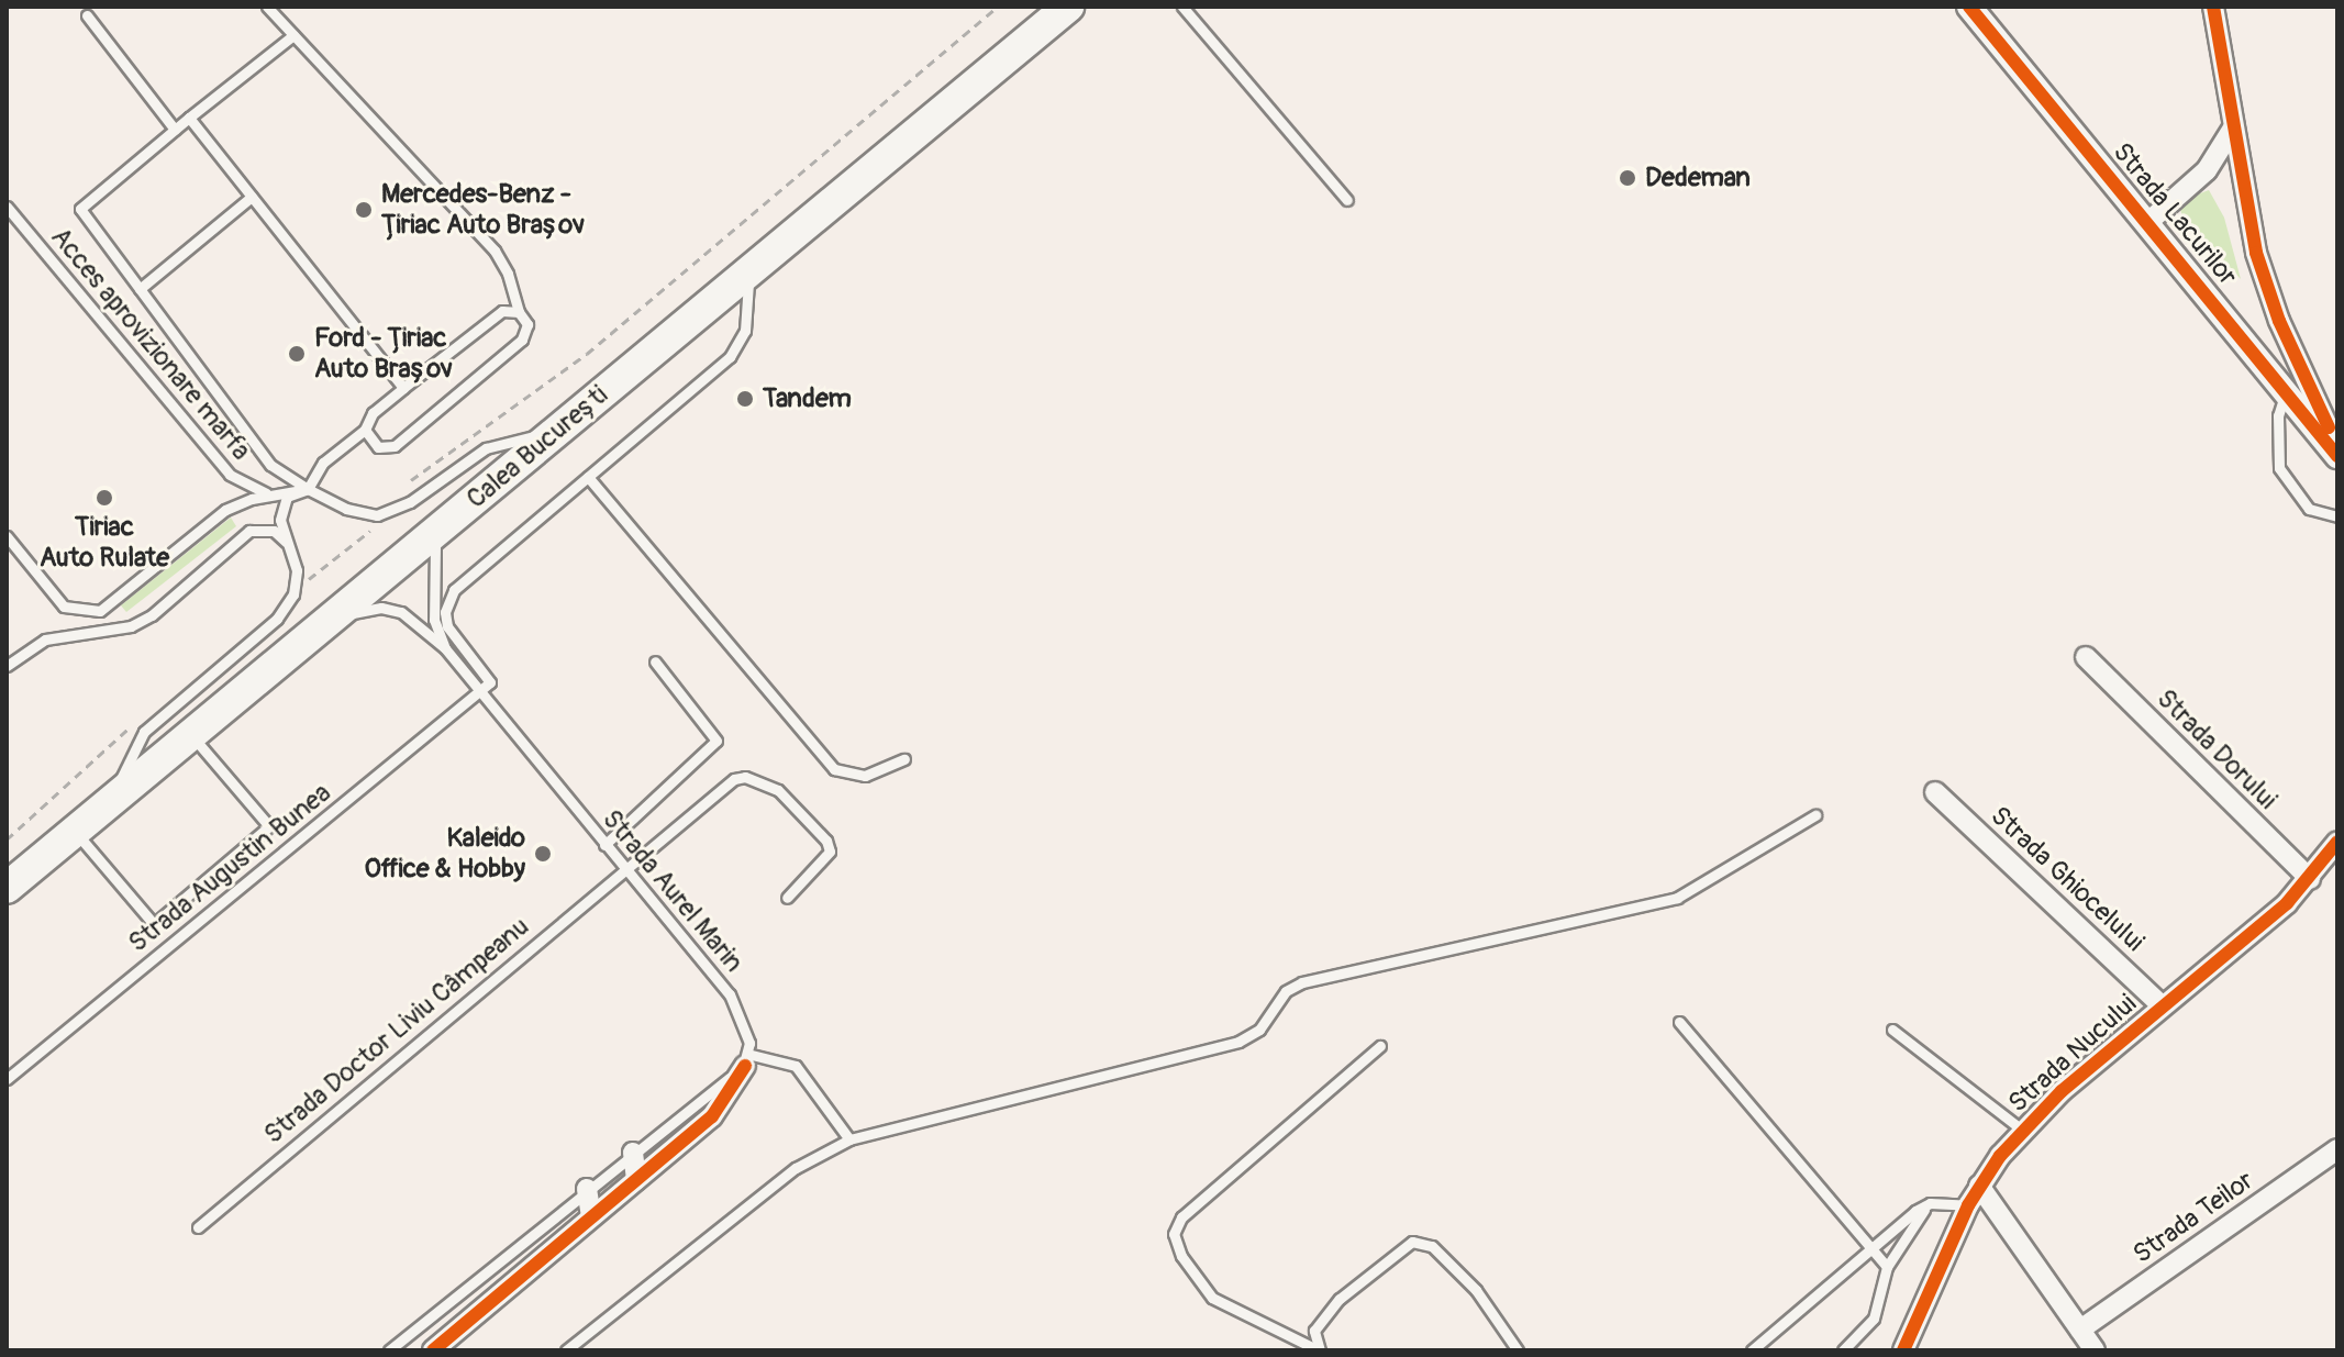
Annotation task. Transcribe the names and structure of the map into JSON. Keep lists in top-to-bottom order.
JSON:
{
  "streets": {
    "main road": ["Calea București"],
    "street": [
      "Strada Lacurilor",
      "Strada Dorului",
      "Strada Ghiocelului",
      "Strada Nucului",
      "Strada Teilor"
    ],
    "lane": [
      "Acces aprovizionare marfa",
      "Strada Augustin Bunea",
      "Strada Aurel Marin",
      "Strada Doctor Liviu Câmpeanu"
    ]
  },
  "crossings": [
    ["Calea București", "Strada Aurel Marin"],
    ["Strada Dorului", "Strada Nucului"],
    ["Strada Augustin Bunea", "Strada Aurel Marin"],
    ["Strada Ghiocelului", "Strada Nucului"],
    ["Strada Aurel Marin", "Strada Doctor Liviu Câmpeanu"]
  ],
  "places": [
    "Dedeman",
    "Mercedes-Benz - Țiriac Auto Brașov",
    "Ford - Țiriac Auto Brașov",
    "Tandem",
    "Tiriac Auto Rulate",
    "Kaleido Office & Hobby"
  ]
}
